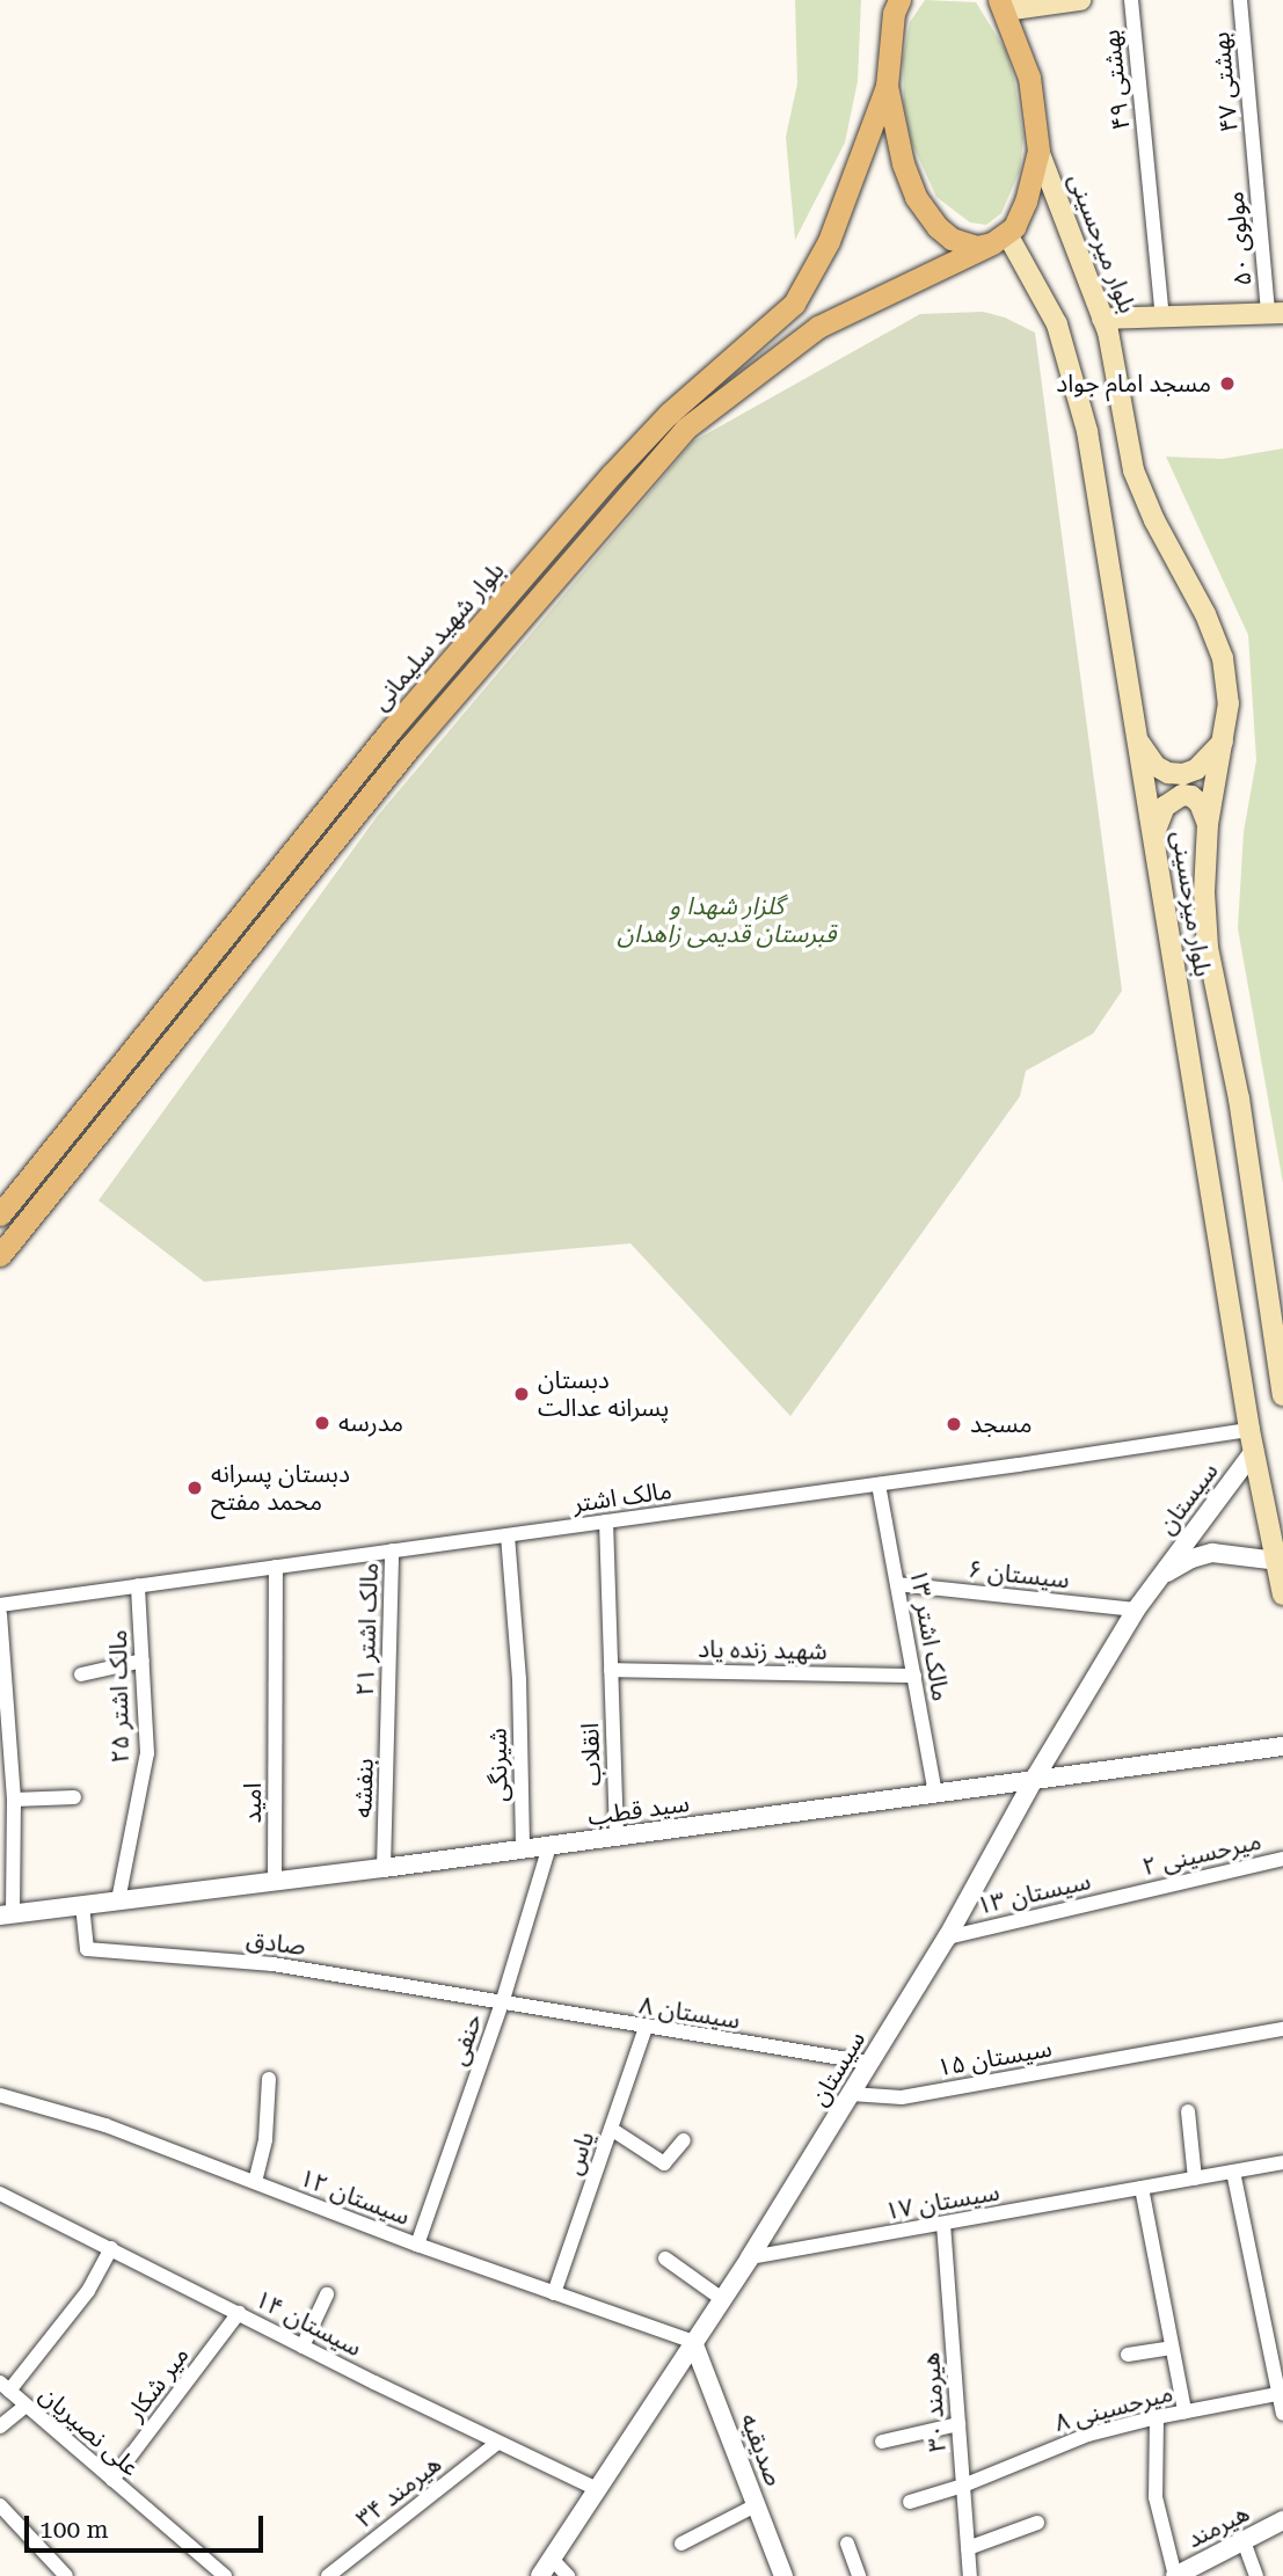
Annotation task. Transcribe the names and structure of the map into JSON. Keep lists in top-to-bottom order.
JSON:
{
  "streets": {
    "main road": ["بلوار میرحسینی", "بلوار شهید سلیمانی"],
    "street": [
      "بهشتی ۴۹",
      "بهشتی ۴۷",
      "مولوی ۵۰",
      "مالک اشتر",
      "سیستان",
      "سیستان ۶",
      "مالک اشتر ۲۱",
      "مالک اشتر ۱۳",
      "شهید زنده یاد",
      "مالک اشتر ۲۵",
      "انقلاب",
      "شیرنگی",
      "بنفشه",
      "امید",
      "سید قطب",
      "میرحسینی ۲",
      "سیستان ۱۳",
      "صادق",
      "سیستان ۸",
      "حنفی",
      "سیستان ۱۵",
      "یاس",
      "سیستان ۱۲",
      "سیستان ۱۷",
      "سیستان ۱۴",
      "میر شکار",
      "هیرمند ۳۰",
      "میرحسینی ۸",
      "علی نصیریان",
      "صدیقیه",
      "هیرمند ۳۴",
      "هیرمند"
    ]
  },
  "crossings": [
    ["بهشتی ۴۷", "مولوی ۵۰"],
    ["بلوار میرحسینی", "مالک اشتر"],
    ["بلوار میرحسینی", "سیستان"],
    ["مالک اشتر", "مالک اشتر ۲۱"],
    ["مالک اشتر", "مالک اشتر ۱۳"],
    ["مالک اشتر", "مالک اشتر ۲۵"],
    ["مالک اشتر", "انقلاب"],
    ["مالک اشتر", "شیرنگی"],
    ["مالک اشتر", "امید"],
    ["سیستان", "سیستان ۶"],
    ["سیستان", "سید قطب"],
    ["سیستان", "سیستان ۱۳"],
    ["سیستان", "سیستان ۸"],
    ["سیستان", "سیستان ۱۵"],
    ["سیستان", "سیستان ۱۲"],
    ["سیستان", "سیستان ۱۷"],
    ["سیستان", "سیستان ۱۴"],
    ["سیستان", "صدیقیه"],
    ["سیستان ۶", "مالک اشتر ۱۳"],
    ["مالک اشتر ۲۱", "بنفشه"],
    ["مالک اشتر ۱۳", "شهید زنده یاد"],
    ["مالک اشتر ۱۳", "سید قطب"],
    ["شهید زنده یاد", "انقلاب"],
    ["مالک اشتر ۲۵", "سید قطب"],
    ["انقلاب", "سید قطب"],
    ["شیرنگی", "سید قطب"],
    ["بنفشه", "سید قطب"],
    ["امید", "سید قطب"],
    ["سید قطب", "صادق"],
    ["سید قطب", "حنفی"],
    ["میرحسینی ۲", "سیستان ۱۳"],
    ["صادق", "سیستان ۸"],
    ["صادق", "حنفی"],
    ["سیستان ۸", "حنفی"],
    ["سیستان ۸", "یاس"],
    ["حنفی", "سیستان ۱۲"],
    ["یاس", "سیستان ۱۲"],
    ["سیستان ۱۲", "صدیقیه"],
    ["سیستان ۱۷", "هیرمند ۳۰"],
    ["سیستان ۱۴", "میر شکار"],
    ["سیستان ۱۴", "هیرمند ۳۴"],
    ["میر شکار", "علی نصیریان"],
    ["هیرمند ۳۰", "میرحسینی ۸"]
  ],
  "parks": ["گلزار شهدا و قبرستان قدیمی زاهدان"],
  "places": [
    "مسجد امام جواد",
    "دبستان پسرانه عدالت",
    "مدرسه",
    "مسجد",
    "دبستان پسرانه محمد مفتح"
  ],
  "scale_bar": "100 m"
}
